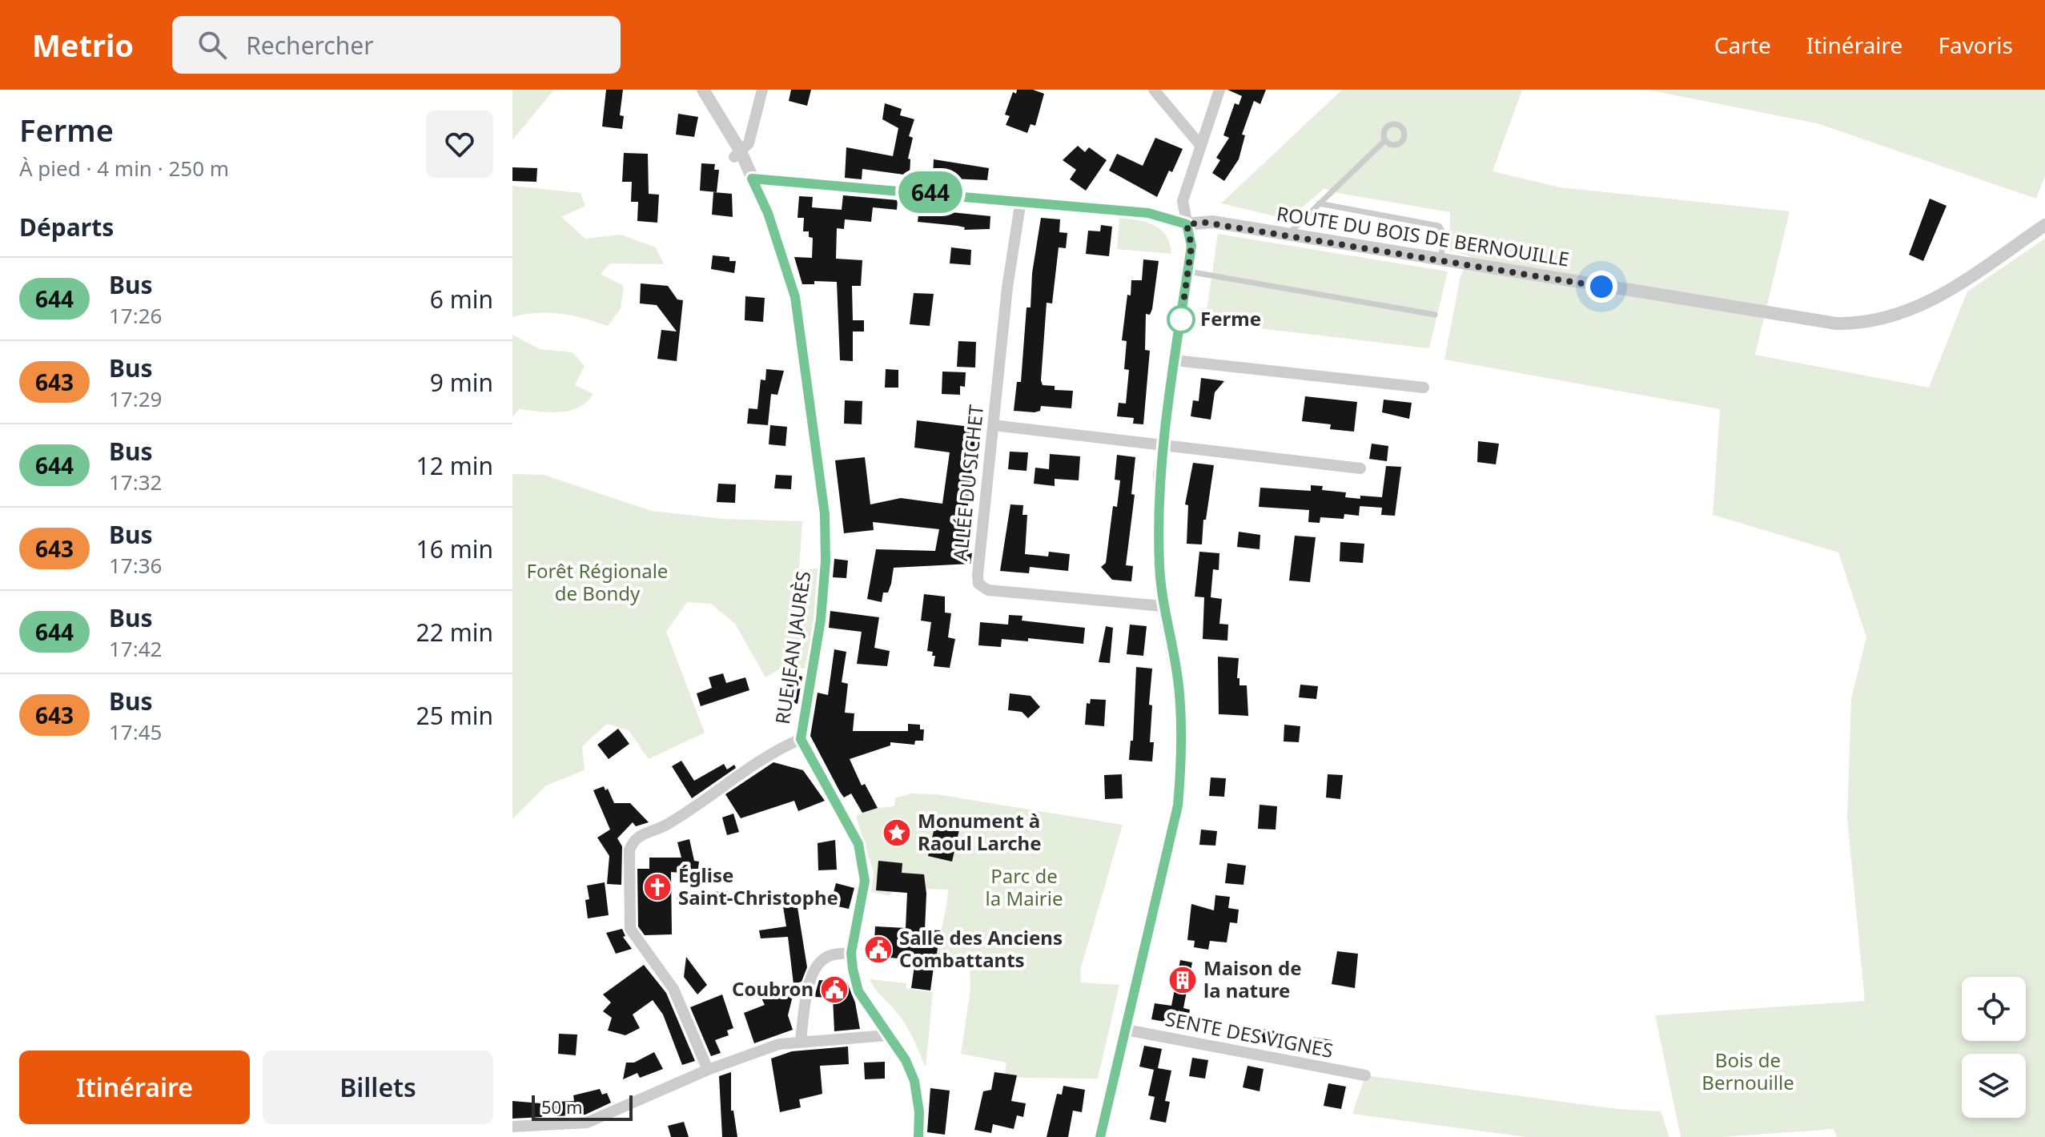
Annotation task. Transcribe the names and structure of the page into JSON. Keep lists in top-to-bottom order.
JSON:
{
  "streets": {
    "street": [
      "ROUTE DU BOIS DE BERNOUILLE",
      "ALLÉE DU SICHET",
      "RUE JEAN JAURÈS",
      "SENTE DES VIGNES"
    ]
  },
  "crossings": [
    ["ROUTE DU BOIS DE BERNOUILLE", "ALLÉE DU SICHET"],
    ["ROUTE DU BOIS DE BERNOUILLE", "RUE JEAN JAURÈS"]
  ],
  "parks": ["Forêt Régionale de Bondy", "Parc de la Mairie", "Bois de Bernouille"],
  "places": {
    "other": ["Ferme"],
    "place": ["Monument à Raoul Larche"],
    "church": ["Église Saint-Christophe"],
    "public building": ["Salle des Anciens Combattants", "Coubron"],
    "building": ["Maison de la nature"]
  },
  "lines": ["bus line 644"],
  "scale_bar": "50 m",
  "page": {
    "header": "Metrio",
    "search": "Rechercher",
    "nav": ["Carte", "Itinéraire", "Favoris"],
    "heading": [
      ["Ferme", "À pied · 4 min · 250 m"],
      "Départs"
    ],
    "on_map": "644",
    "list": [
      {
        "mark": "644",
        "name": "Bus",
        "note": "17:26",
        "value": "6 min"
      },
      {
        "mark": "643",
        "name": "Bus",
        "note": "17:29",
        "value": "9 min"
      },
      {
        "mark": "644",
        "name": "Bus",
        "note": "17:32",
        "value": "12 min"
      },
      {
        "mark": "643",
        "name": "Bus",
        "note": "17:36",
        "value": "16 min"
      },
      {
        "mark": "644",
        "name": "Bus",
        "note": "17:42",
        "value": "22 min"
      },
      {
        "mark": "643",
        "name": "Bus",
        "note": "17:45",
        "value": "25 min"
      }
    ],
    "buttons": ["Itinéraire", "Billets"],
    "scale": "50 m"
  }
}
